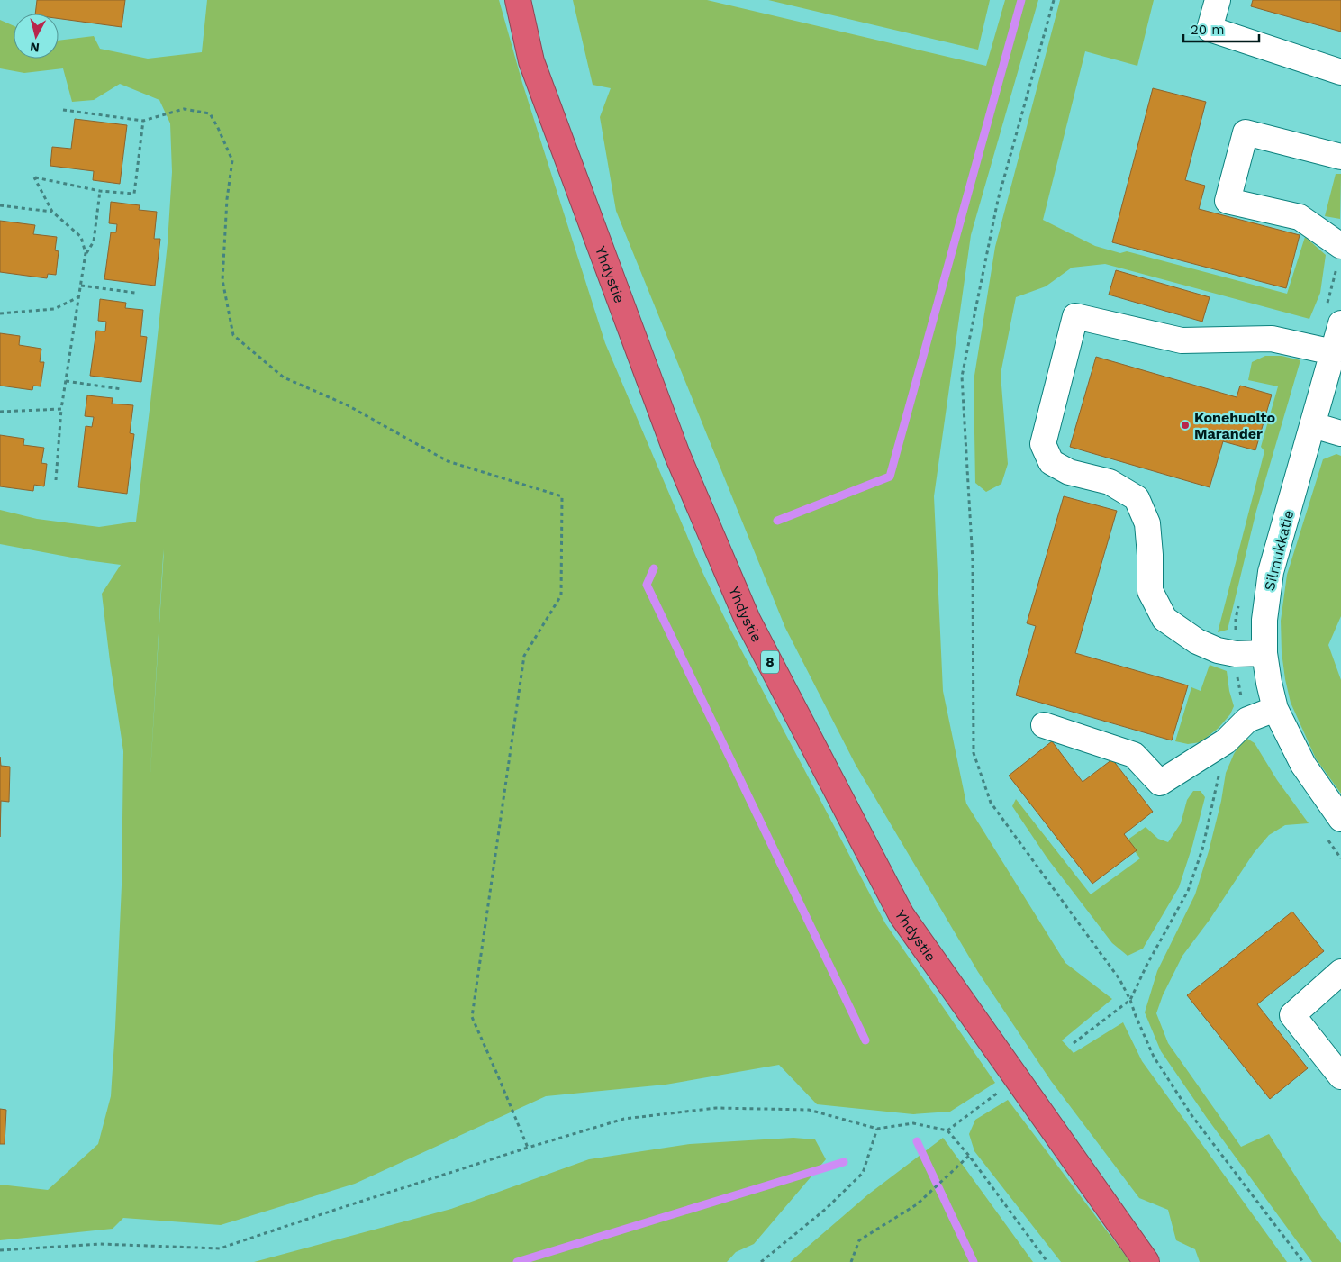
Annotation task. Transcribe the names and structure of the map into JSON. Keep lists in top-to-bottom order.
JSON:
{
  "streets": {
    "highway": ["Yhdystie", "8"],
    "street": ["Silmukkatie"]
  },
  "places": ["Konehuolto Marander"],
  "scale_bar": "20 m",
  "north": "bottom"
}
